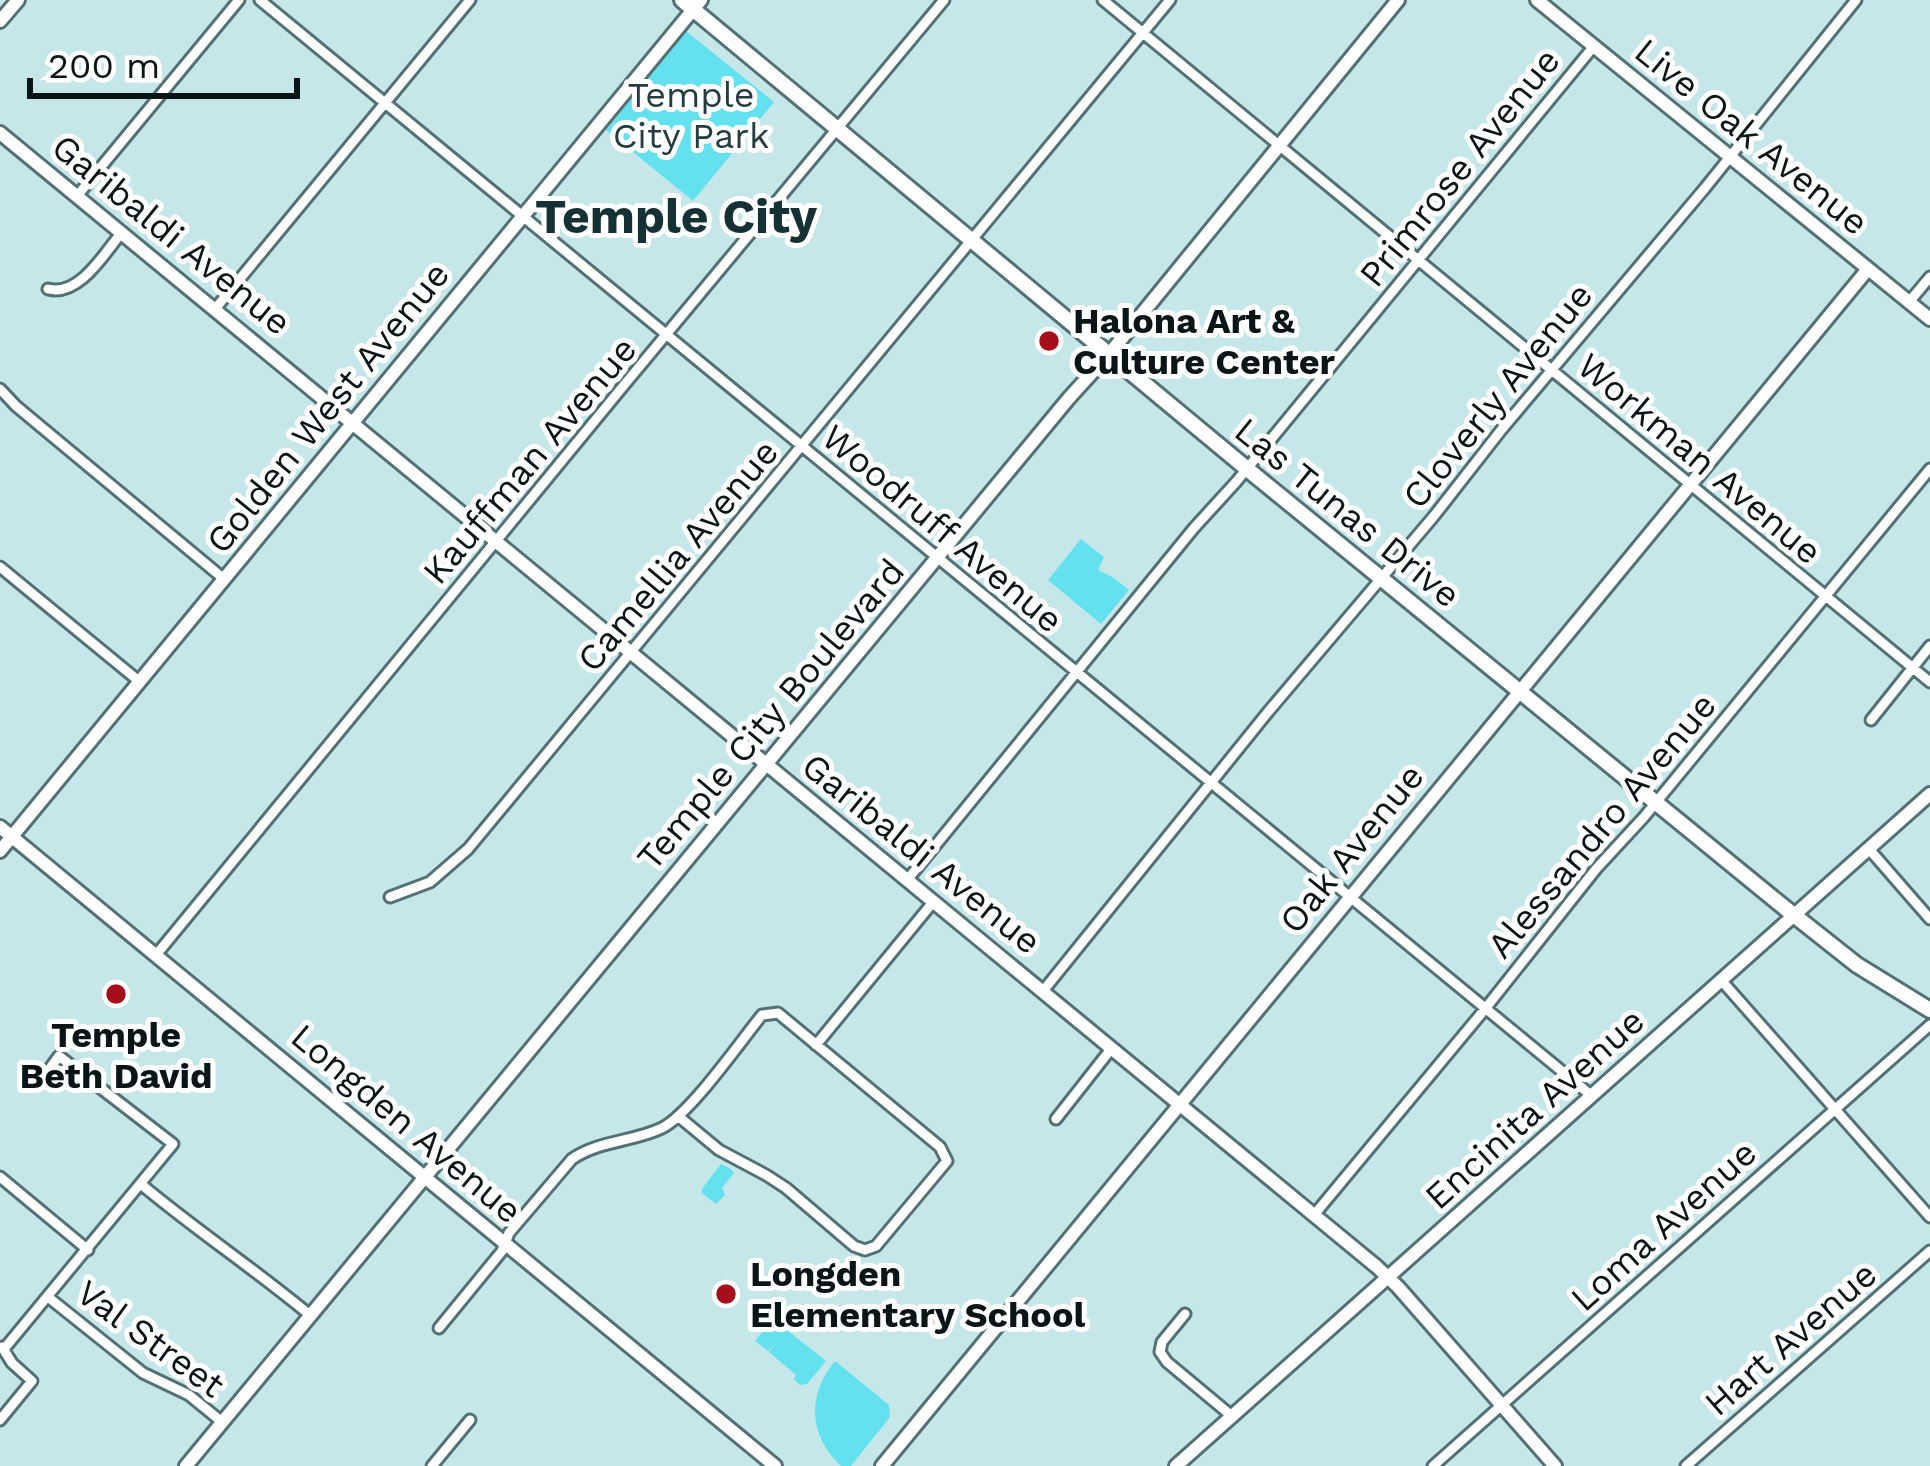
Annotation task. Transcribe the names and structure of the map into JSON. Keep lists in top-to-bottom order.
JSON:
{
  "streets": {
    "main road": ["Las Tunas Drive"],
    "street": [
      "Live Oak Avenue",
      "Primrose Avenue",
      "Garibaldi Avenue",
      "Cloverly Avenue",
      "Golden West Avenue",
      "Workman Avenue",
      "Kauffman Avenue",
      "Woodruff Avenue",
      "Camellia Avenue",
      "Temple City Boulevard",
      "Alessandro Avenue",
      "Oak Avenue",
      "Encinita Avenue",
      "Longden Avenue",
      "Loma Avenue",
      "Val Street",
      "Hart Avenue"
    ]
  },
  "crossings": [
    ["Live Oak Avenue", "Primrose Avenue"],
    ["Live Oak Avenue", "Cloverly Avenue"],
    ["Live Oak Avenue", "Oak Avenue"],
    ["Primrose Avenue", "Garibaldi Avenue"],
    ["Primrose Avenue", "Workman Avenue"],
    ["Primrose Avenue", "Las Tunas Drive"],
    ["Primrose Avenue", "Woodruff Avenue"],
    ["Garibaldi Avenue", "Cloverly Avenue"],
    ["Garibaldi Avenue", "Golden West Avenue"],
    ["Garibaldi Avenue", "Kauffman Avenue"],
    ["Garibaldi Avenue", "Camellia Avenue"],
    ["Garibaldi Avenue", "Temple City Boulevard"],
    ["Garibaldi Avenue", "Alessandro Avenue"],
    ["Garibaldi Avenue", "Oak Avenue"],
    ["Garibaldi Avenue", "Encinita Avenue"],
    ["Garibaldi Avenue", "Loma Avenue"],
    ["Cloverly Avenue", "Workman Avenue"],
    ["Cloverly Avenue", "Las Tunas Drive"],
    ["Cloverly Avenue", "Woodruff Avenue"],
    ["Golden West Avenue", "Las Tunas Drive"],
    ["Golden West Avenue", "Woodruff Avenue"],
    ["Golden West Avenue", "Longden Avenue"],
    ["Workman Avenue", "Camellia Avenue"],
    ["Workman Avenue", "Temple City Boulevard"],
    ["Workman Avenue", "Alessandro Avenue"],
    ["Workman Avenue", "Oak Avenue"],
    ["Kauffman Avenue", "Las Tunas Drive"],
    ["Kauffman Avenue", "Woodruff Avenue"],
    ["Kauffman Avenue", "Longden Avenue"],
    ["Las Tunas Drive", "Camellia Avenue"],
    ["Las Tunas Drive", "Temple City Boulevard"],
    ["Las Tunas Drive", "Alessandro Avenue"],
    ["Las Tunas Drive", "Oak Avenue"],
    ["Las Tunas Drive", "Encinita Avenue"],
    ["Woodruff Avenue", "Camellia Avenue"],
    ["Woodruff Avenue", "Temple City Boulevard"],
    ["Woodruff Avenue", "Alessandro Avenue"],
    ["Woodruff Avenue", "Oak Avenue"],
    ["Woodruff Avenue", "Encinita Avenue"],
    ["Temple City Boulevard", "Longden Avenue"],
    ["Temple City Boulevard", "Val Street"]
  ],
  "districts": ["Temple City"],
  "parks": ["Temple City Park"],
  "places": ["Halona Art & Culture Center", "Temple Beth David", "Longden Elementary School"],
  "scale_bar": "200 m"
}
